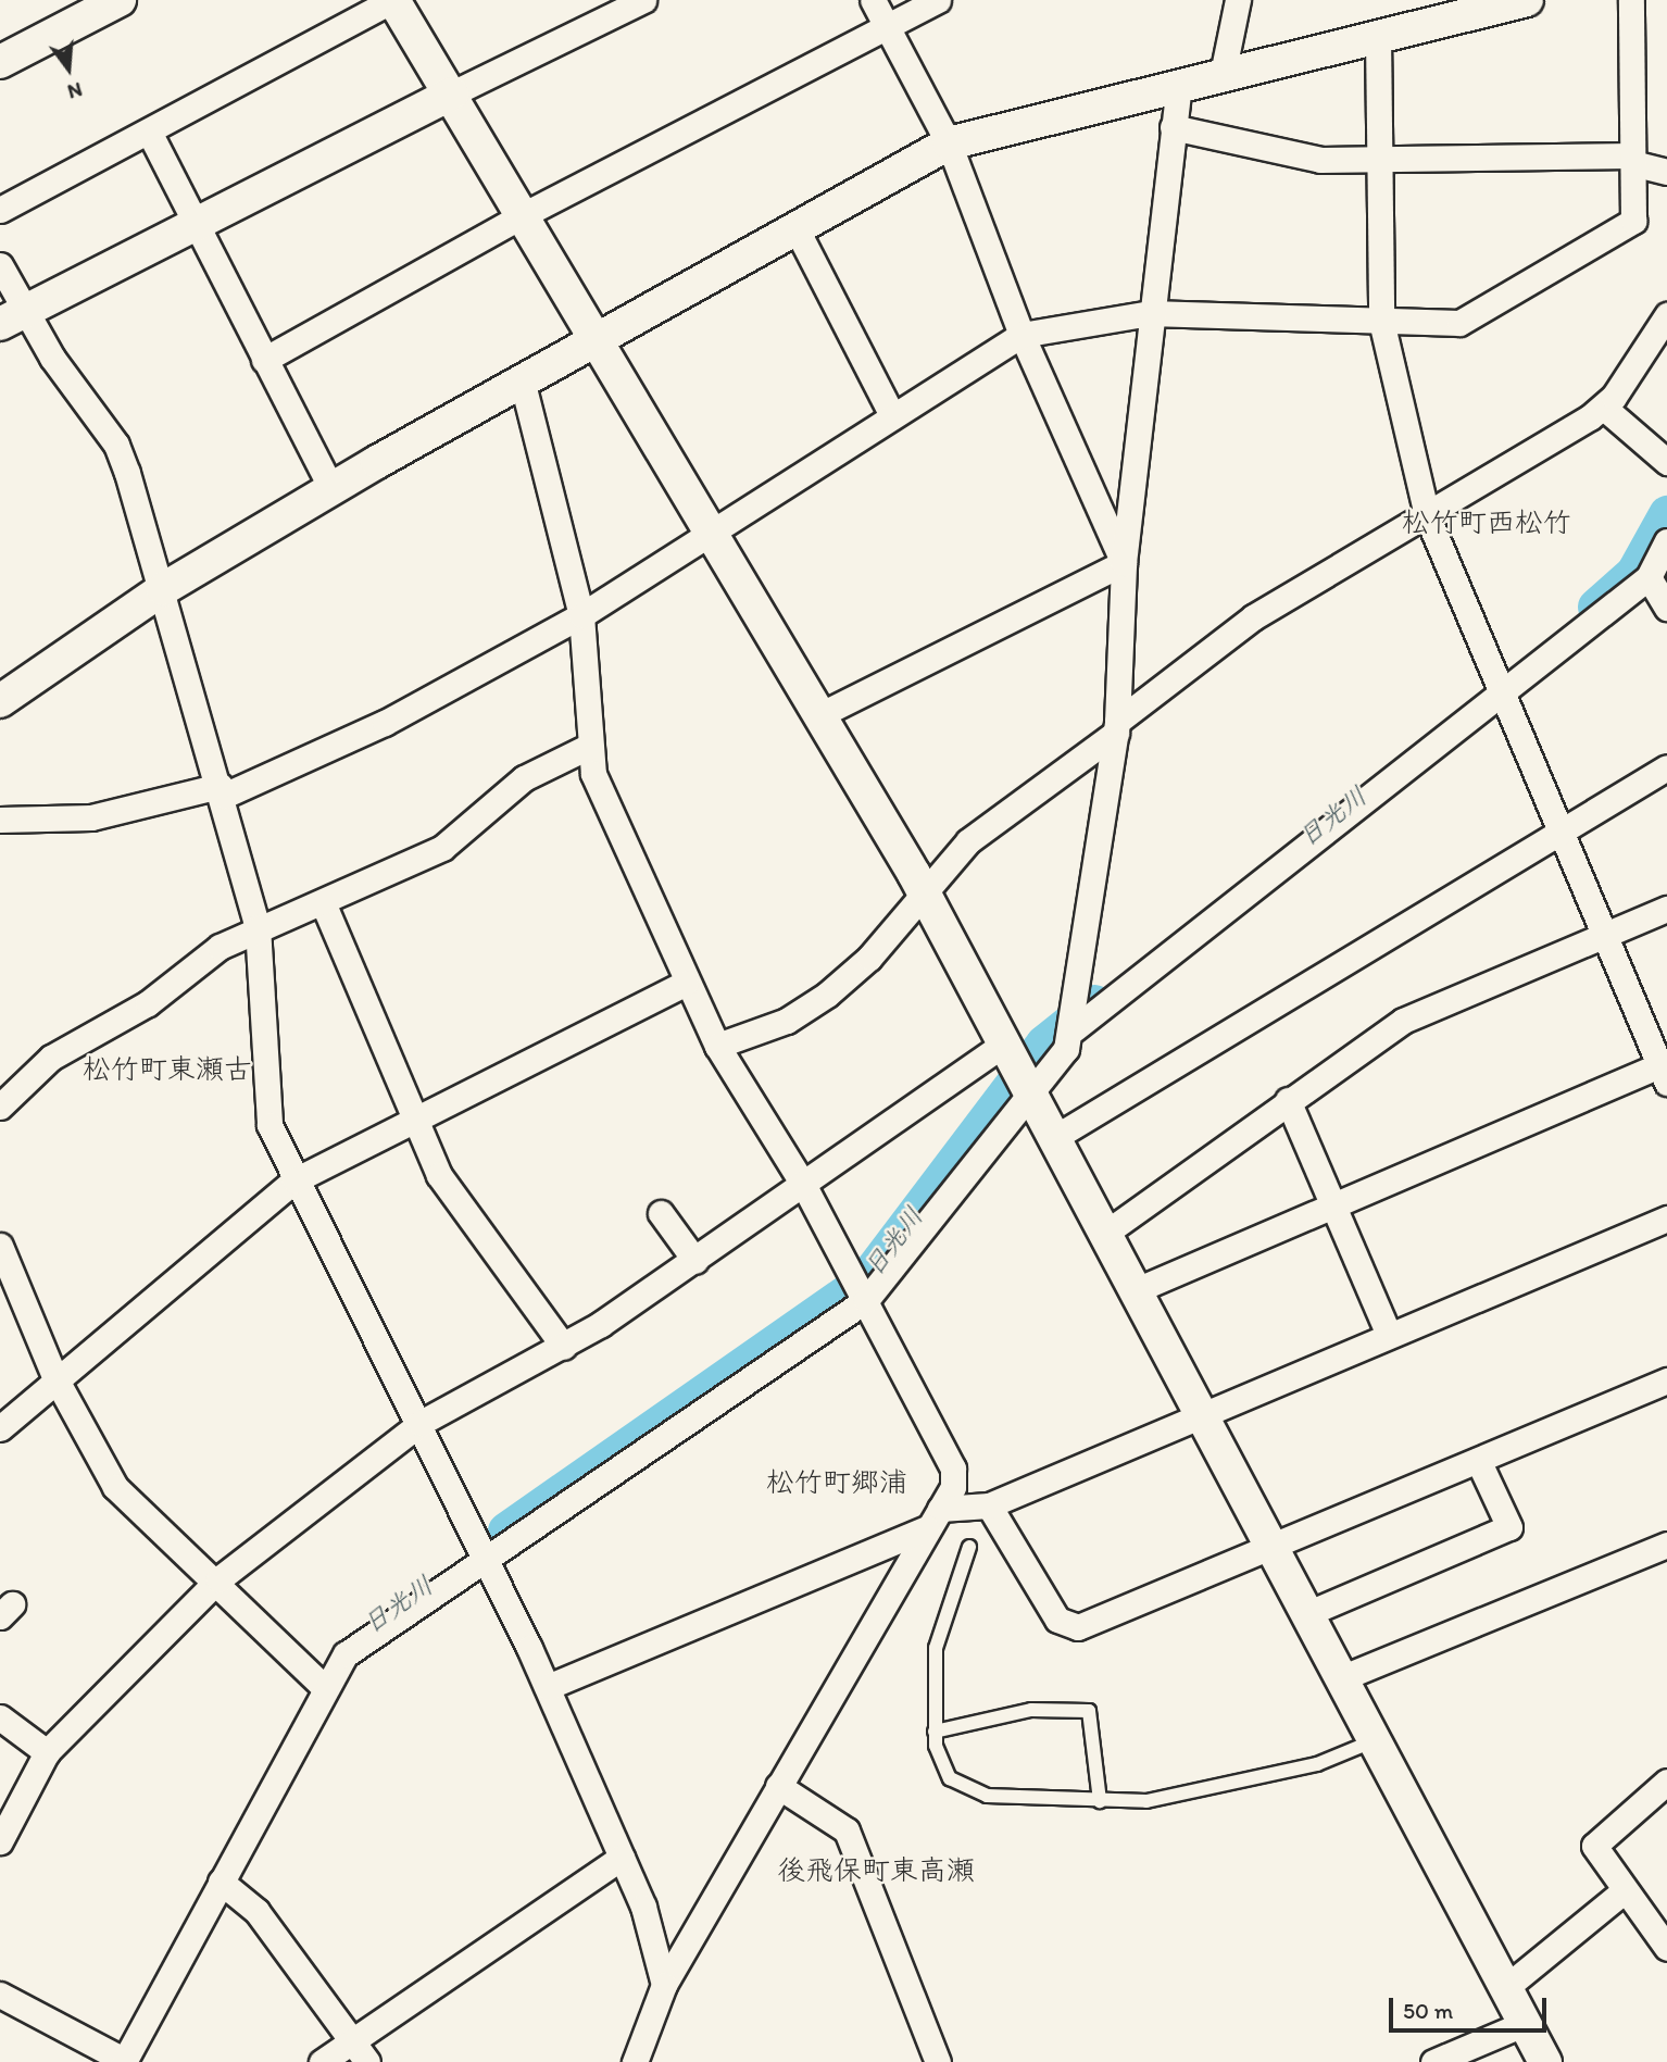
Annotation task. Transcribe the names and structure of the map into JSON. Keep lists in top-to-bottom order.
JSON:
{
  "districts": [
    "松竹町西松竹",
    "松竹町東瀬古",
    "松竹町郷浦",
    "後飛保町東高瀬"
  ],
  "water": ["日光川"],
  "scale_bar": "50 m",
  "north": "bottom"
}
